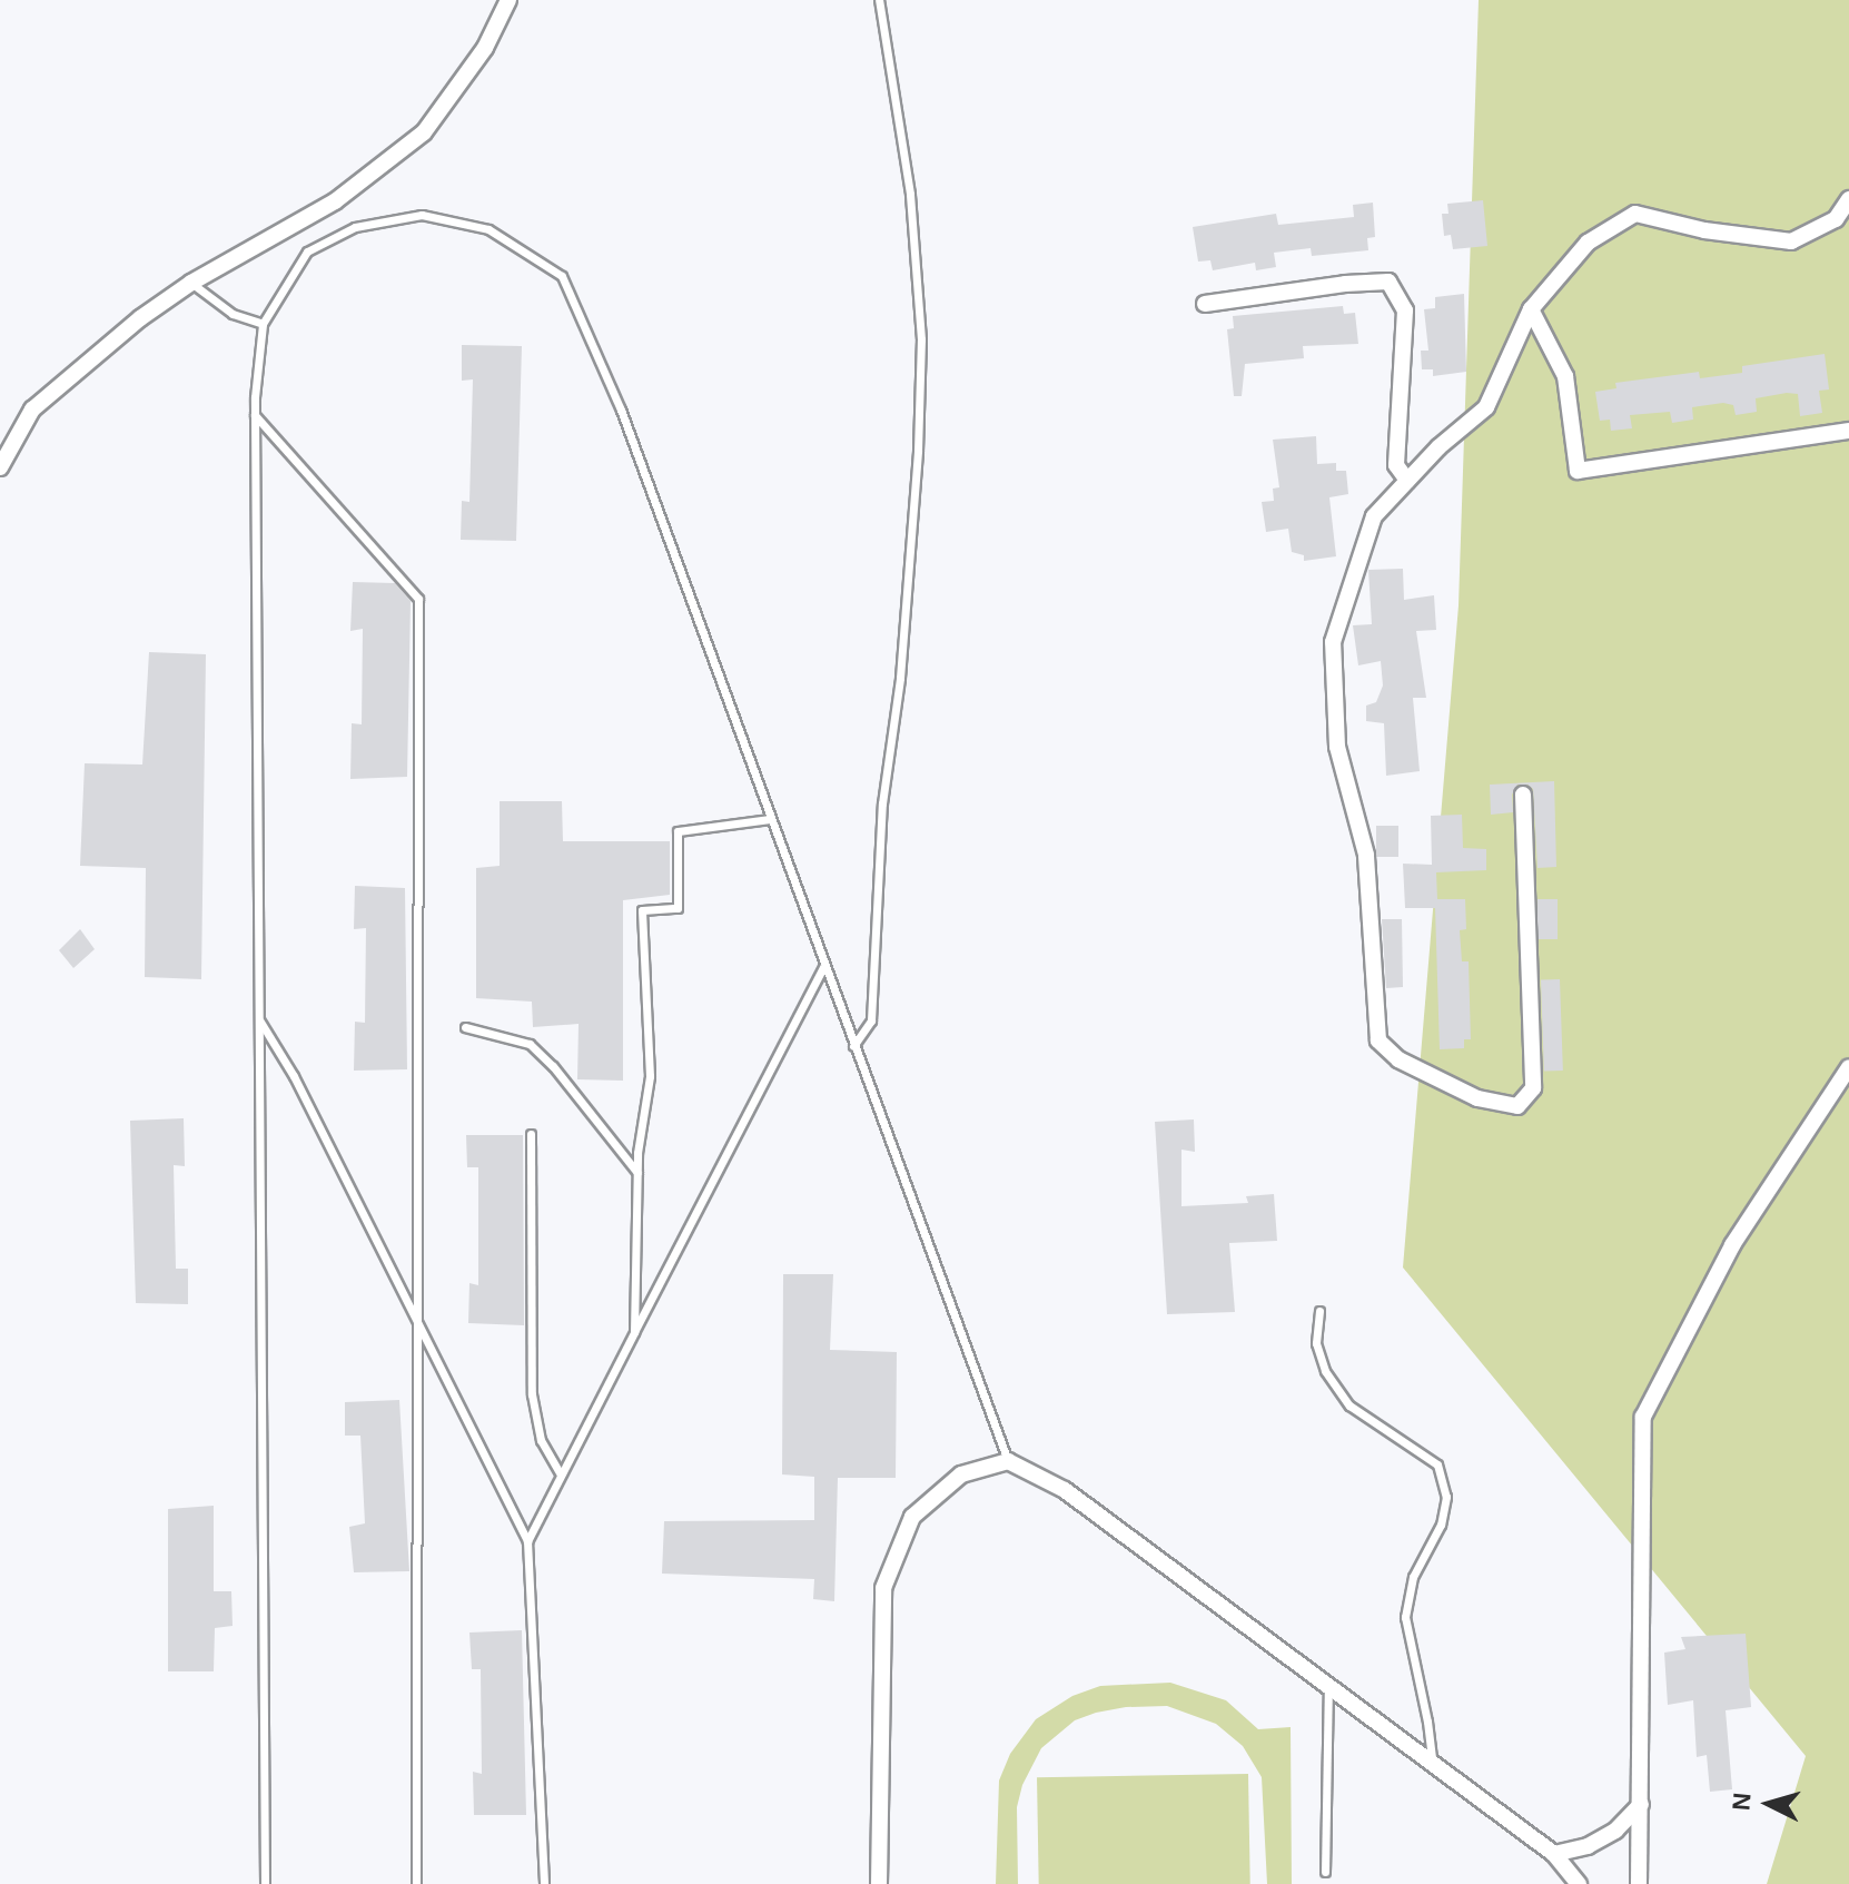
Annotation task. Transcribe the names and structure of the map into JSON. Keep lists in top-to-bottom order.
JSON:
{
  "north": "left"
}
